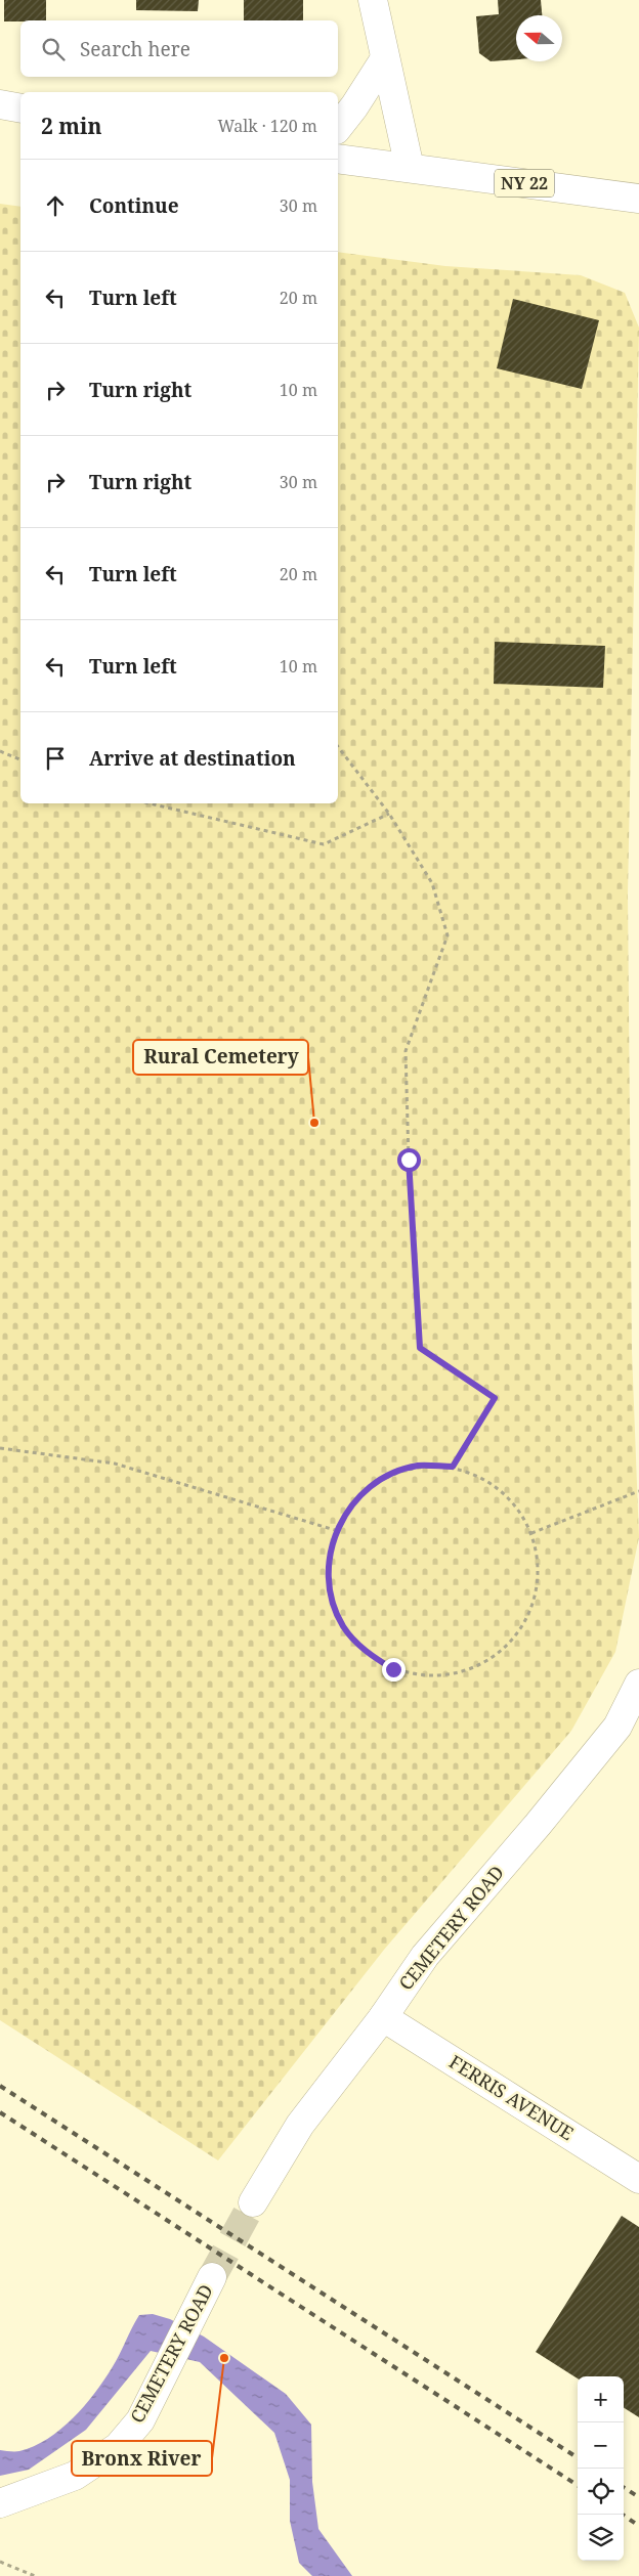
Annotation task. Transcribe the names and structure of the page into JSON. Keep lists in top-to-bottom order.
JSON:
{
  "streets": {
    "street": ["NY 22", "CEMETERY ROAD", "FERRIS AVENUE"]
  },
  "crossings": [
    ["CEMETERY ROAD", "FERRIS AVENUE"]
  ],
  "places": ["Rural Cemetery", "Bronx River"],
  "north": "left",
  "page": {
    "search": "Search here",
    "heading": ["2 min", "Walk · 120 m"],
    "list": [
      ["Continue", "30 m"],
      ["Turn left", "20 m"],
      ["Turn right", "10 m"],
      ["Turn right", "30 m"],
      ["Turn left", "20 m"],
      ["Turn left", "10 m"],
      "Arrive at destination"
    ],
    "map_buttons": ["+", "−"]
  }
}
